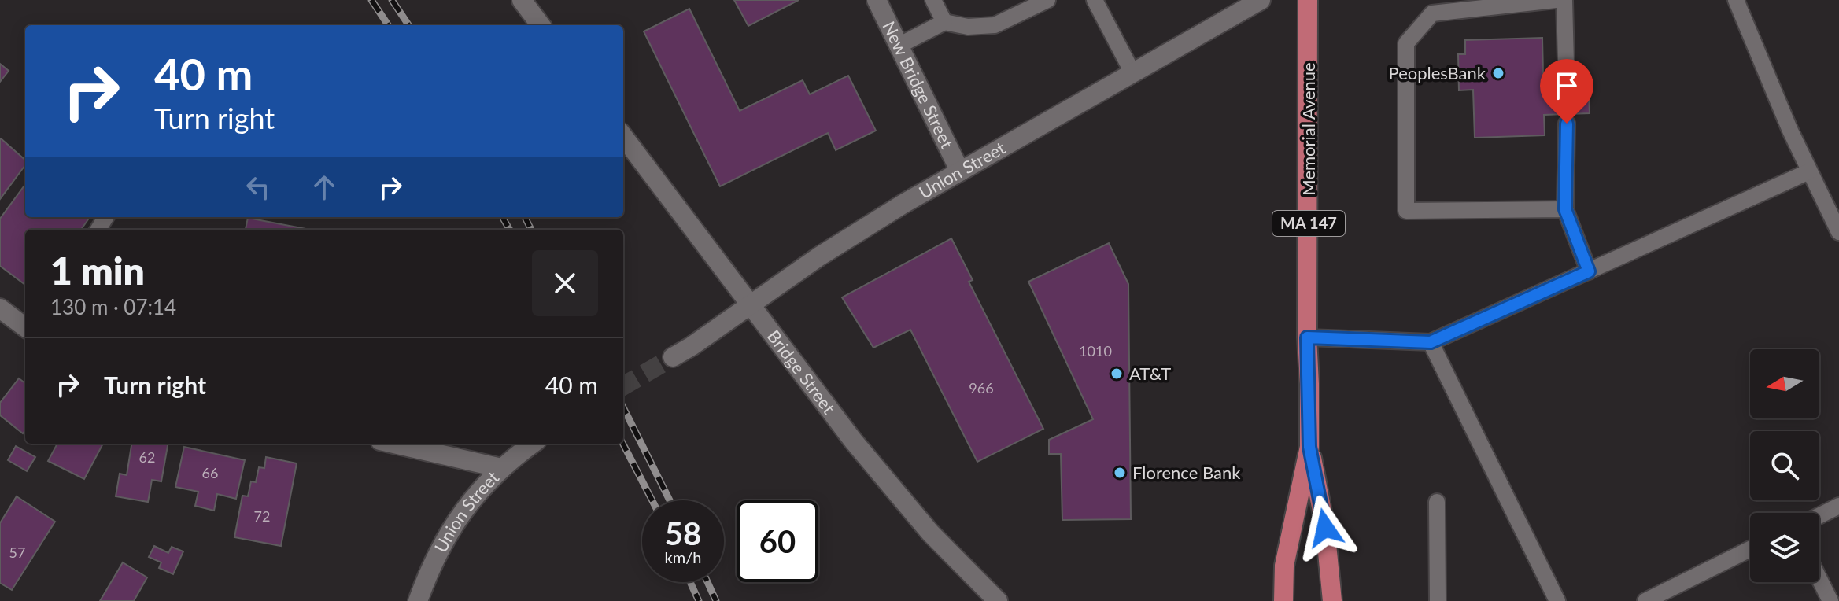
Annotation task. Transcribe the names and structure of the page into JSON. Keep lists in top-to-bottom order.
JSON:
{
  "streets": {
    "main road": ["Memorial Avenue", "MA 147"],
    "street": ["New Bridge Street", "Union Street", "Bridge Street"]
  },
  "crossings": [
    ["New Bridge Street", "Union Street"],
    ["Union Street", "Bridge Street"]
  ],
  "places": ["PeoplesBank", "AT&T", "Florence Bank"],
  "house_numbers": [
    "1010",
    "966",
    "62",
    "66",
    "72",
    "57"
  ],
  "north": "left",
  "page": {
    "turn": ["40 m", "Turn right"],
    "heading": ["1 min", "130 m · 07:14"],
    "list": [
      {
        "name": "Turn right",
        "value": "40 m"
      }
    ],
    "speed": "58 km/h",
    "limit": "60"
  }
}
